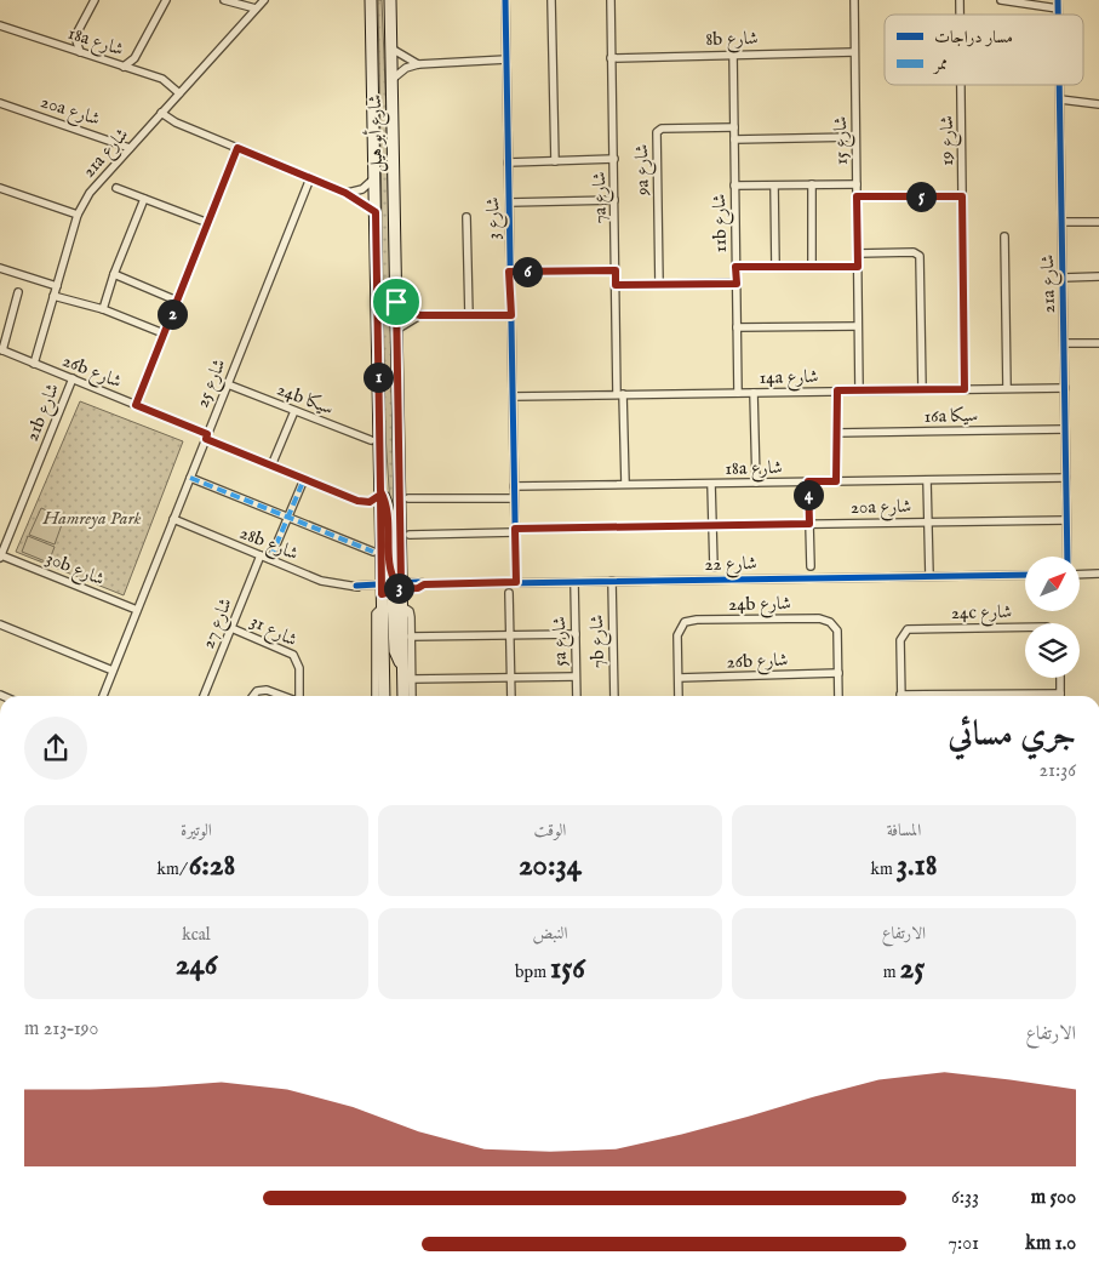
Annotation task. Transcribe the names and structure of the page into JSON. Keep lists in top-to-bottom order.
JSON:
{
  "streets": {
    "main road": ["شارع أبو هيل"],
    "street": [
      "8b شارع",
      "18a شارع",
      "20a شارع",
      "شارع 15",
      "شارع 19",
      "21a شارع",
      "9a شارع",
      "7a شارع",
      "شارع 3",
      "11b شارع",
      "26b شارع",
      "14a شارع",
      "شارع 25",
      "24b سيكا",
      "21b شارع",
      "16a سيكا",
      "28b شارع",
      "شارع 22",
      "30b شارع",
      "24b شارع",
      "24c شارع",
      "شارع 27",
      "شارع 31",
      "5a شارع",
      "7b شارع"
    ]
  },
  "crossings": [
    ["8b شارع", "شارع 15"],
    ["8b شارع", "7a شارع"],
    ["8b شارع", "11b شارع"],
    ["18a شارع", "21a شارع"],
    ["18a شارع", "7a شارع"],
    ["18a شارع", "شارع 3"],
    ["20a شارع", "21a شارع"],
    ["20a شارع", "شارع 3"],
    ["شارع أبو هيل", "26b شارع"],
    ["شارع أبو هيل", "28b شارع"],
    ["شارع أبو هيل", "شارع 22"],
    ["شارع 15", "14a شارع"],
    ["شارع 19", "14a شارع"],
    ["21a شارع", "26b شارع"],
    ["21a شارع", "14a شارع"],
    ["21a شارع", "16a سيكا"],
    ["9a شارع", "11b شارع"],
    ["7a شارع", "14a شارع"],
    ["شارع 3", "14a شارع"],
    ["شارع 3", "شارع 22"],
    ["11b شارع", "14a شارع"],
    ["26b شارع", "شارع 25"],
    ["26b شارع", "21b شارع"],
    ["26b شارع", "24b شارع"],
    ["شارع 25", "24b سيكا"],
    ["شارع 25", "28b شارع"],
    ["شارع 25", "30b شارع"],
    ["21b شارع", "30b شارع"],
    ["28b شارع", "شارع 22"],
    ["28b شارع", "شارع 27"],
    ["شارع 22", "5a شارع"],
    ["شارع 22", "7b شارع"],
    ["شارع 27", "شارع 31"]
  ],
  "parks": ["Hamreya Park"],
  "legend": ["مسار دراجات", "ممر"],
  "north": "top right",
  "page": {
    "pins": [
      "5",
      "6",
      "2",
      "1",
      "4",
      "3"
    ],
    "heading": ["جري مسائي", "21:36"],
    "stats": [
      ["المسافة", "3.18 km"],
      ["الوقت", "20:34"],
      ["الوتيرة", "6:28 /km"],
      ["الارتفاع", "25 m"],
      ["النبض", "156 bpm"],
      ["kcal", "246"]
    ],
    "chart": ["الارتفاع", "190–213 m"],
    "list": [
      {
        "name": "500 m",
        "note": "6:33"
      },
      {
        "name": "1.0 km",
        "note": "7:01"
      }
    ]
  }
}
